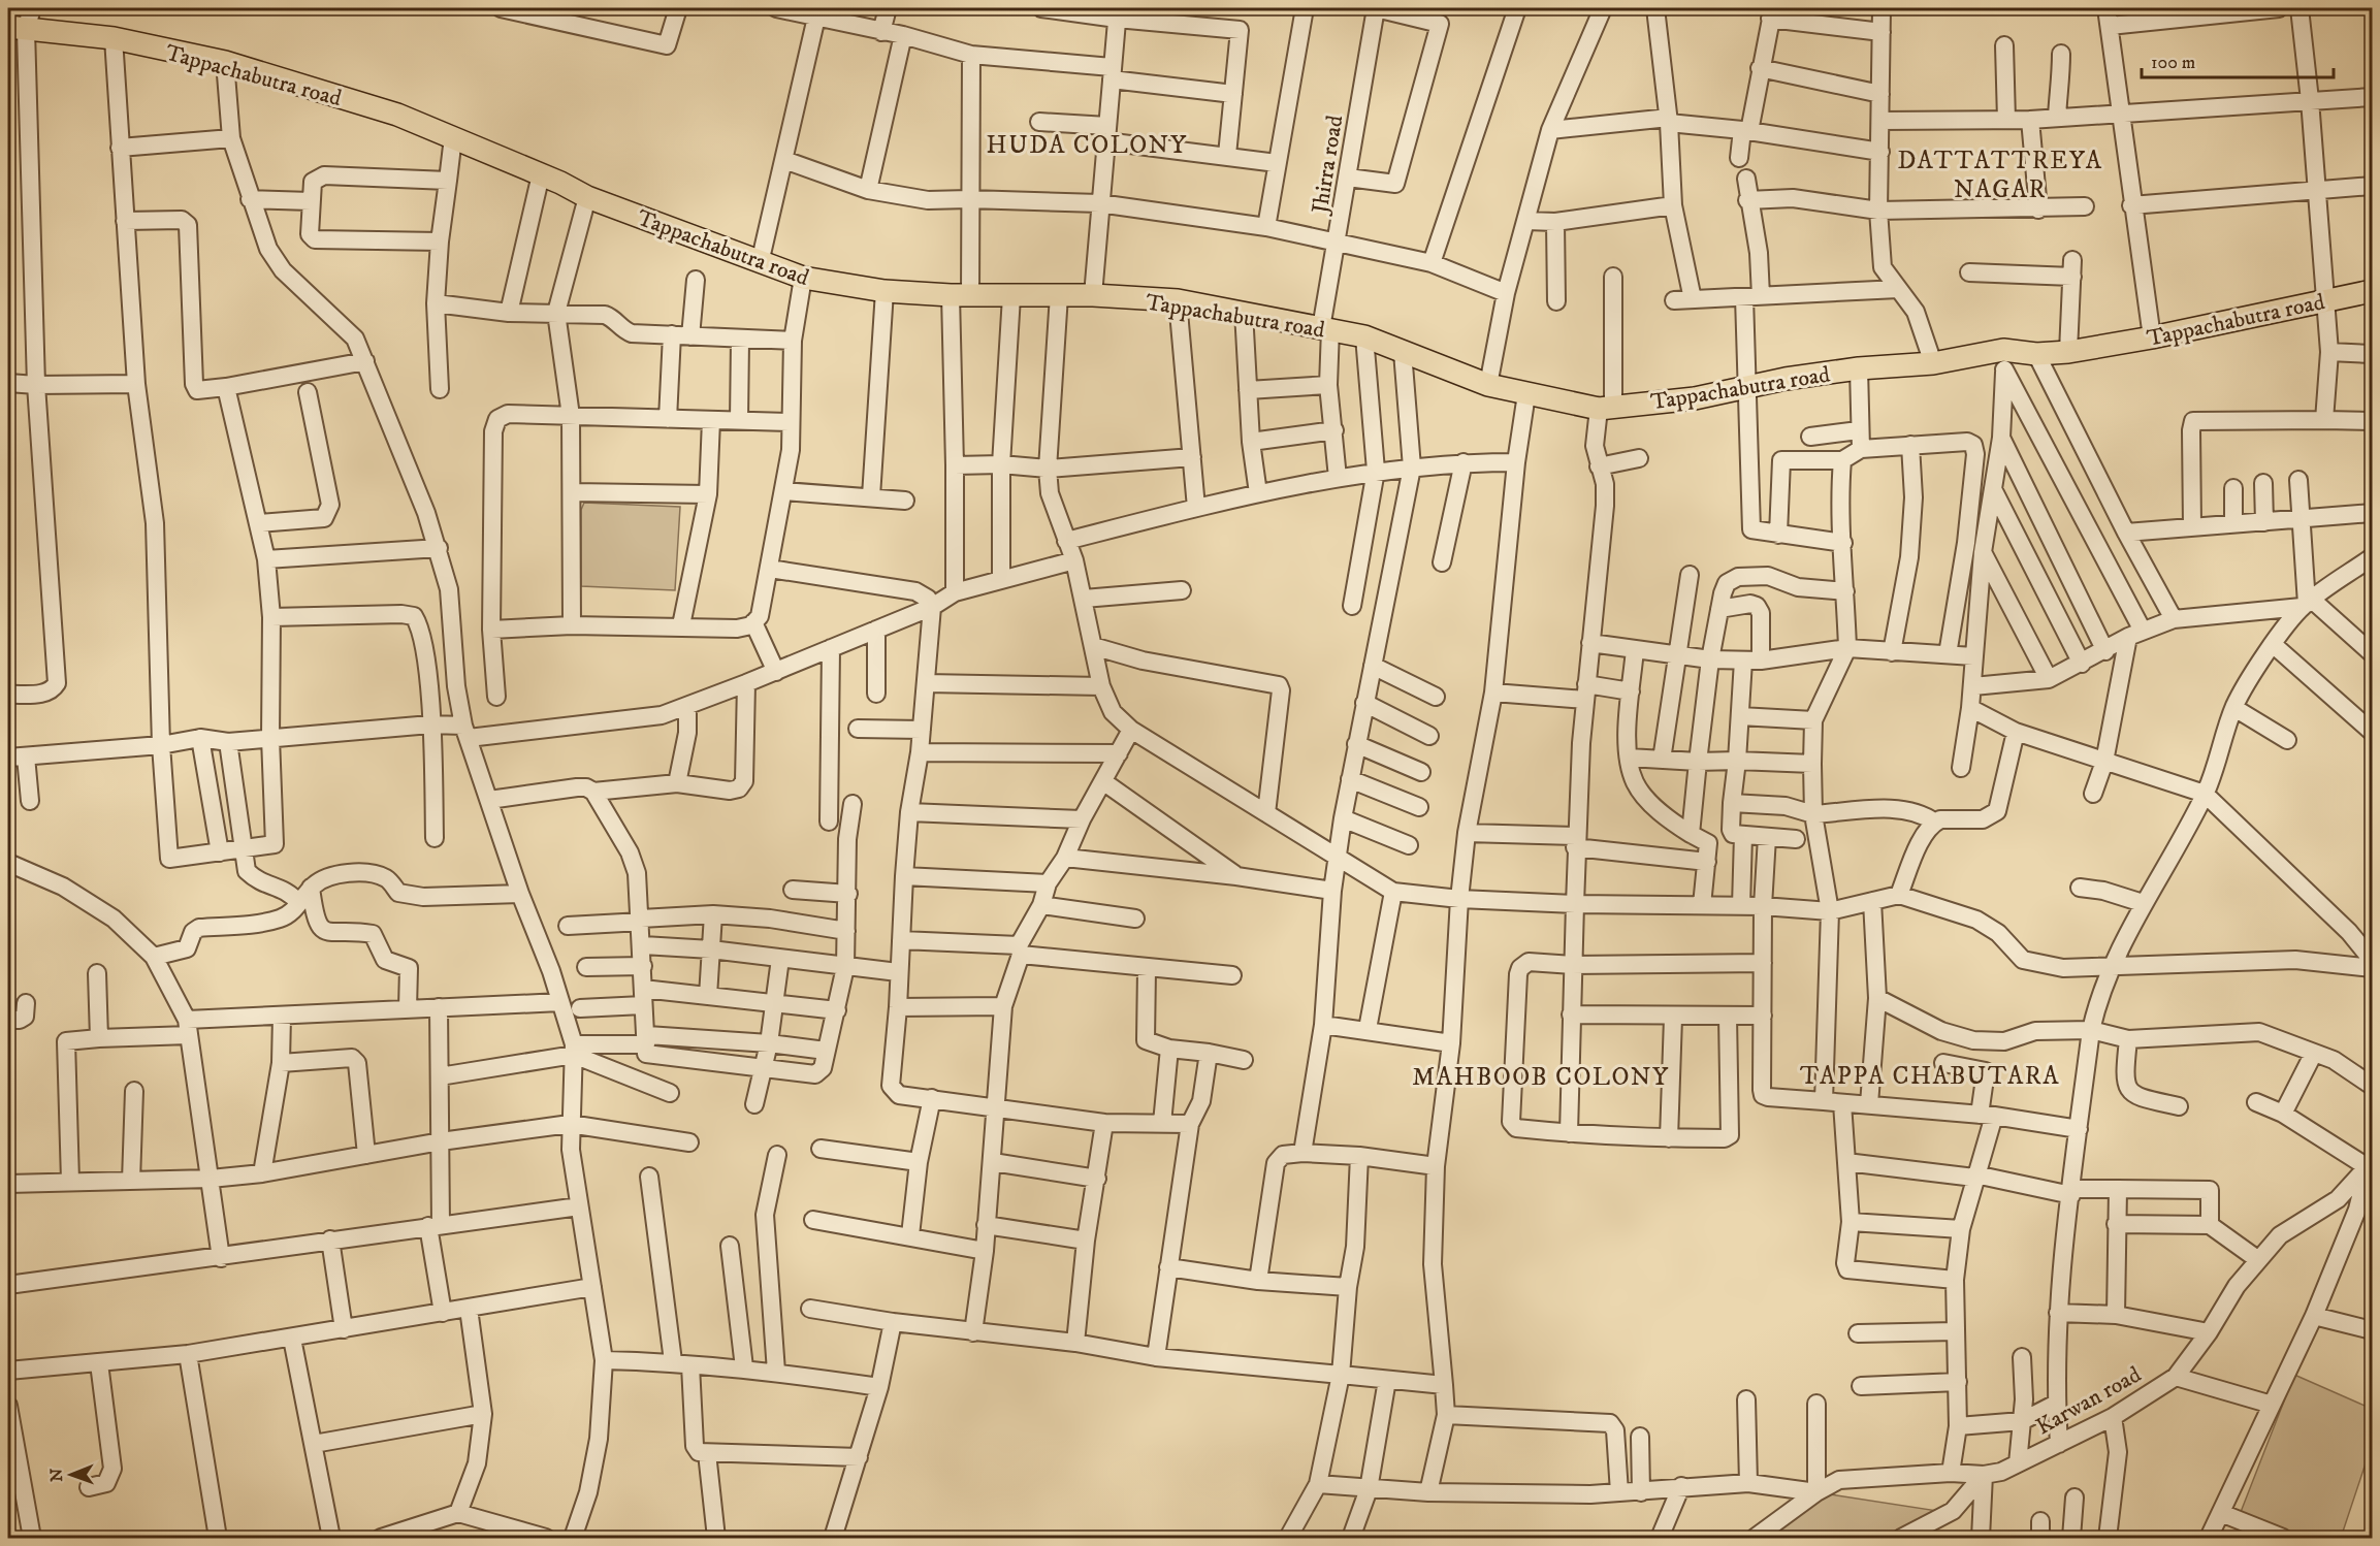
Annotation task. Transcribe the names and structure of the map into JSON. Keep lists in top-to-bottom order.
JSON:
{
  "streets": {
    "main road": ["Tappachabutra road"],
    "street": ["Jhirra road", "Karwan road"]
  },
  "crossings": [
    ["Tappachabutra road", "Jhirra road"]
  ],
  "districts": [
    "HUDA COLONY",
    "DATTATTREYA NAGAR",
    "TAPPA CHABUTARA",
    "MAHBOOB COLONY"
  ],
  "scale_bar": "100 m",
  "north": "left"
}
